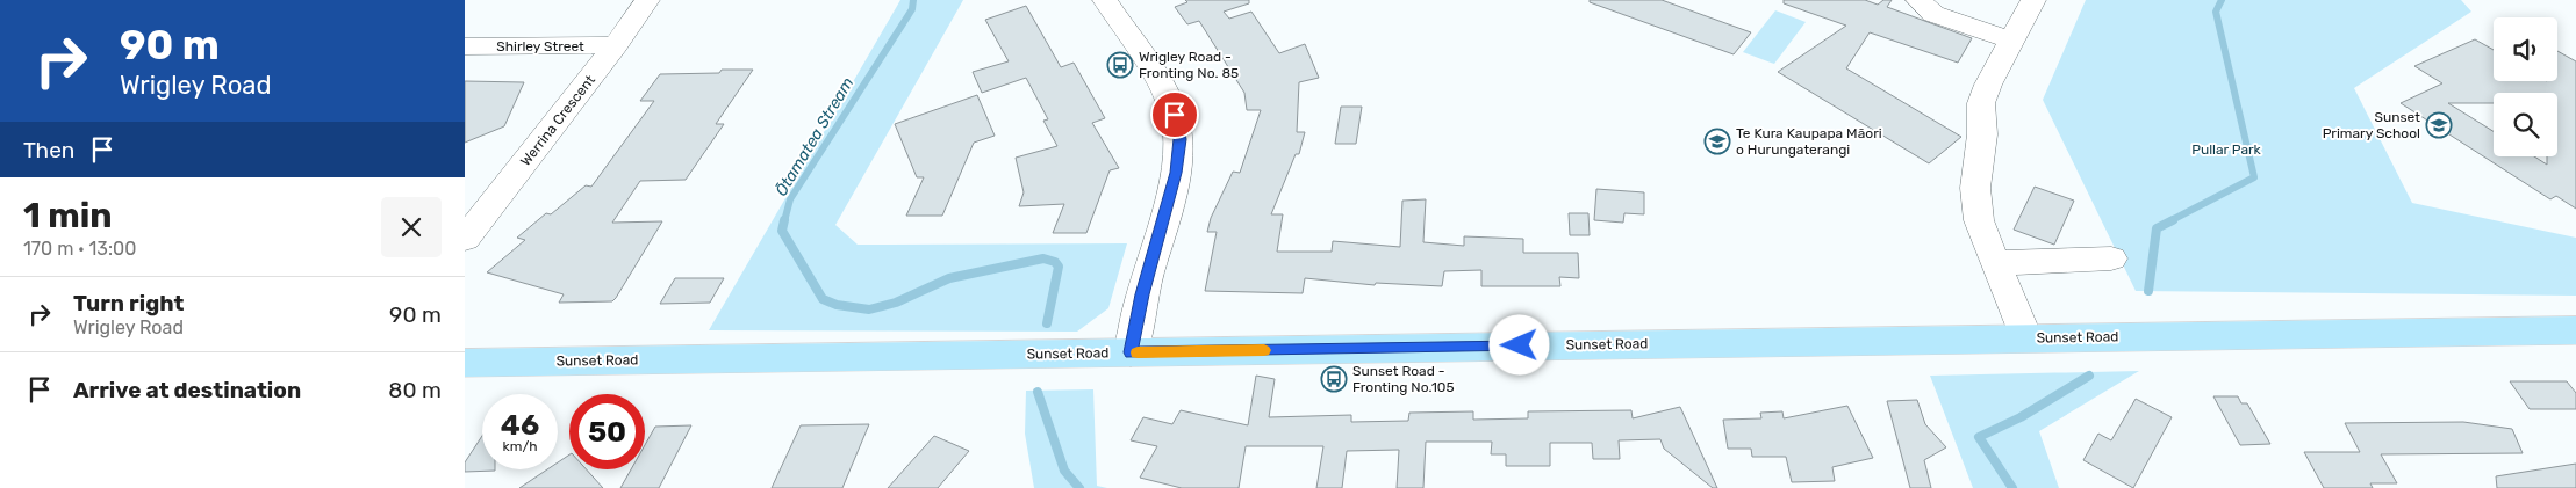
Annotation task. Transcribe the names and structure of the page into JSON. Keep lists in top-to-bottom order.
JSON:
{
  "streets": {
    "main road": ["Sunset Road"],
    "street": ["Shirley Street", "Werrina Crescent"]
  },
  "crossings": [
    ["Shirley Street", "Werrina Crescent"]
  ],
  "water": ["Ōtamatea Stream"],
  "parks": ["Pullar Park"],
  "places": {
    "bus stop": ["Wrigley Road - Fronting No. 85", "Sunset Road - Fronting No.105"],
    "school or university": ["Sunset Primary School", "Te Kura Kaupapa Māori o Hurungaterangi"]
  },
  "page": {
    "turn": ["90 m", "Wrigley Road"],
    "then": "Then",
    "heading": ["1 min", "170 m · 13:00"],
    "list": [
      {
        "name": "Turn right",
        "note": "Wrigley Road",
        "value": "90 m"
      },
      {
        "name": "Arrive at destination",
        "value": "80 m"
      }
    ],
    "speed": "46 km/h",
    "limit": "50"
  }
}
